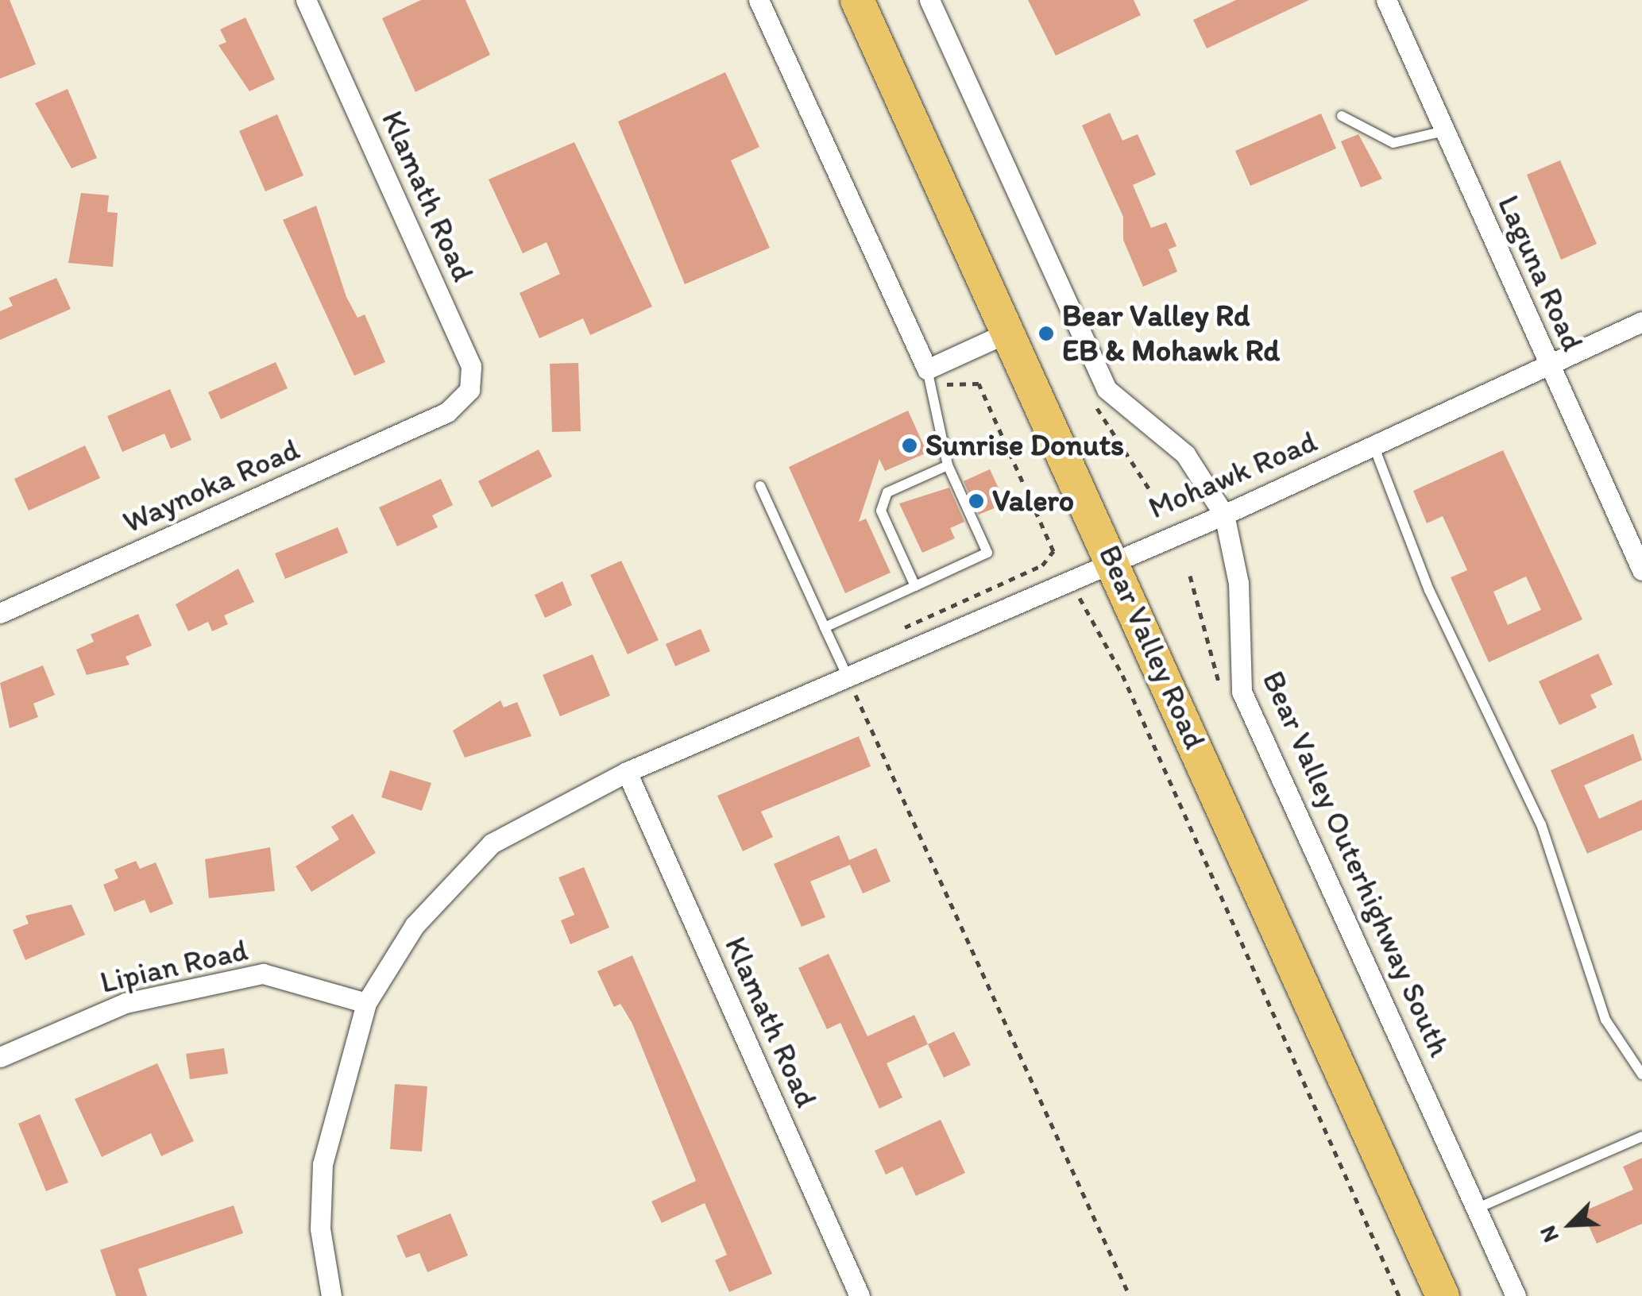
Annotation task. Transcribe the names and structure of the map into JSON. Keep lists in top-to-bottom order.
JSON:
{
  "streets": {
    "main road": ["Bear Valley Road"],
    "street": [
      "Klamath Road",
      "Laguna Road",
      "Mohawk Road",
      "Waynoka Road",
      "Bear Valley Outerhighway South",
      "Lipian Road"
    ]
  },
  "crossings": [
    ["Klamath Road", "Mohawk Road"],
    ["Klamath Road", "Waynoka Road"],
    ["Laguna Road", "Mohawk Road"],
    ["Mohawk Road", "Bear Valley Road"],
    ["Mohawk Road", "Bear Valley Outerhighway South"],
    ["Mohawk Road", "Lipian Road"]
  ],
  "places": ["Bear Valley Rd EB & Mohawk Rd", "Sunrise Donuts", "Valero"],
  "north": "bottom left"
}
